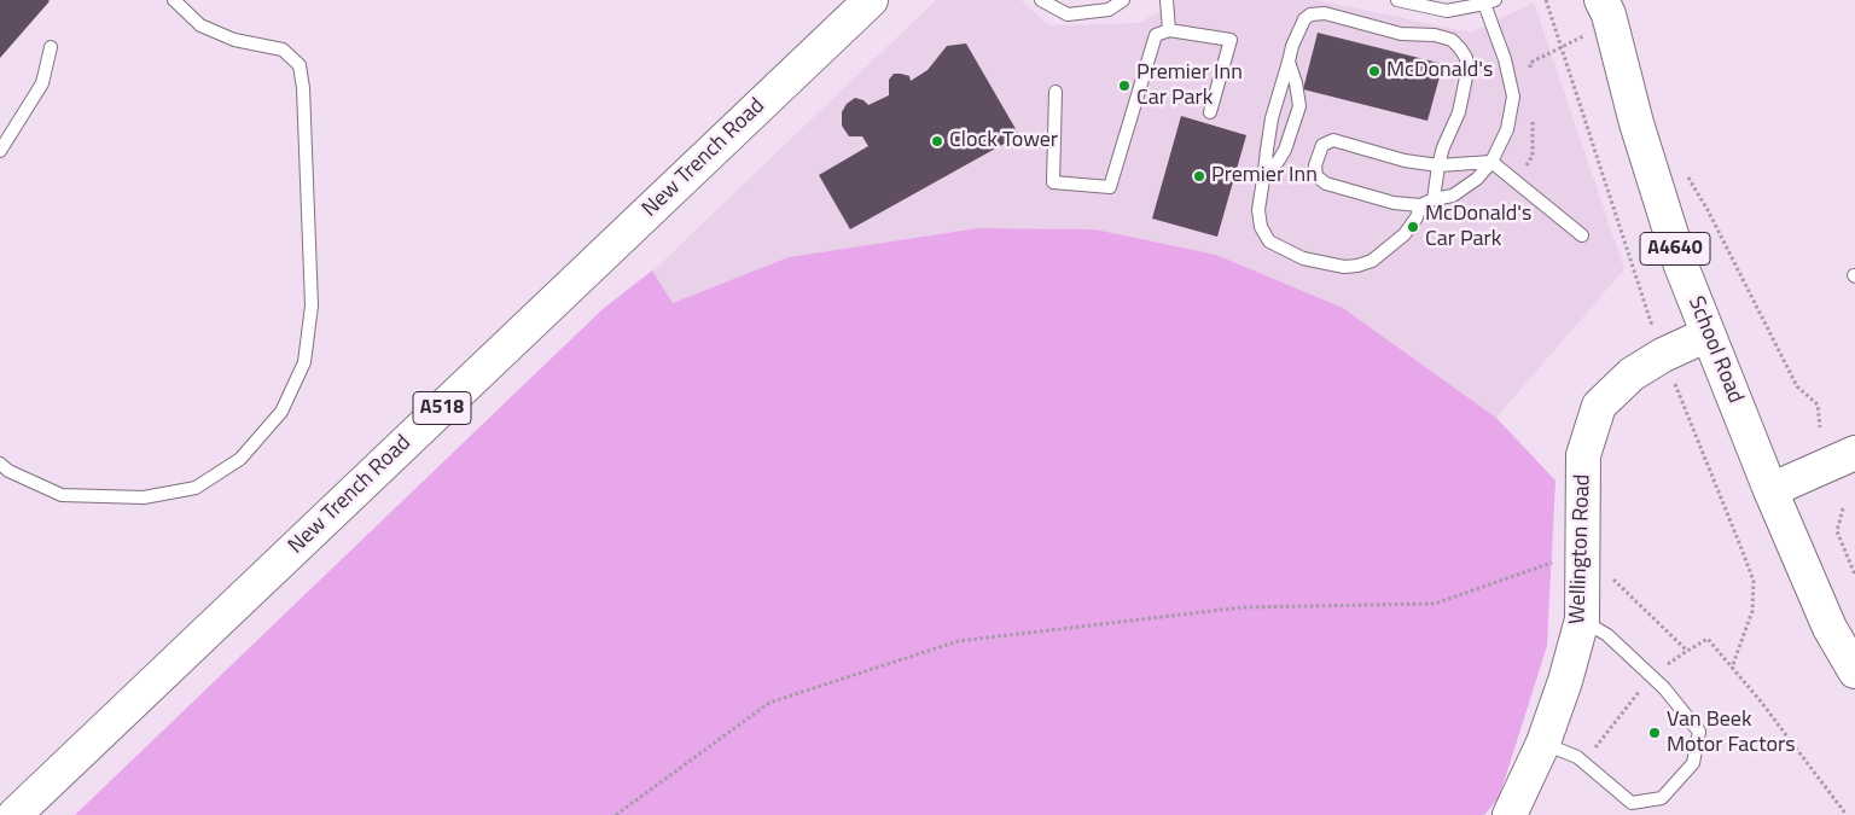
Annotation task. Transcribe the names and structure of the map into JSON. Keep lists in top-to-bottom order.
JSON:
{
  "streets": {
    "main road": [
      "New Trench Road",
      "A4640",
      "School Road",
      "A518",
      "Wellington Road"
    ]
  },
  "crossings": [
    ["A4640", "School Road"],
    ["School Road", "Wellington Road"]
  ],
  "places": [
    "McDonald's",
    "Premier Inn Car Park",
    "Clock Tower",
    "Premier Inn",
    "McDonald's Car Park",
    "Van Beek Motor Factors"
  ]
}
